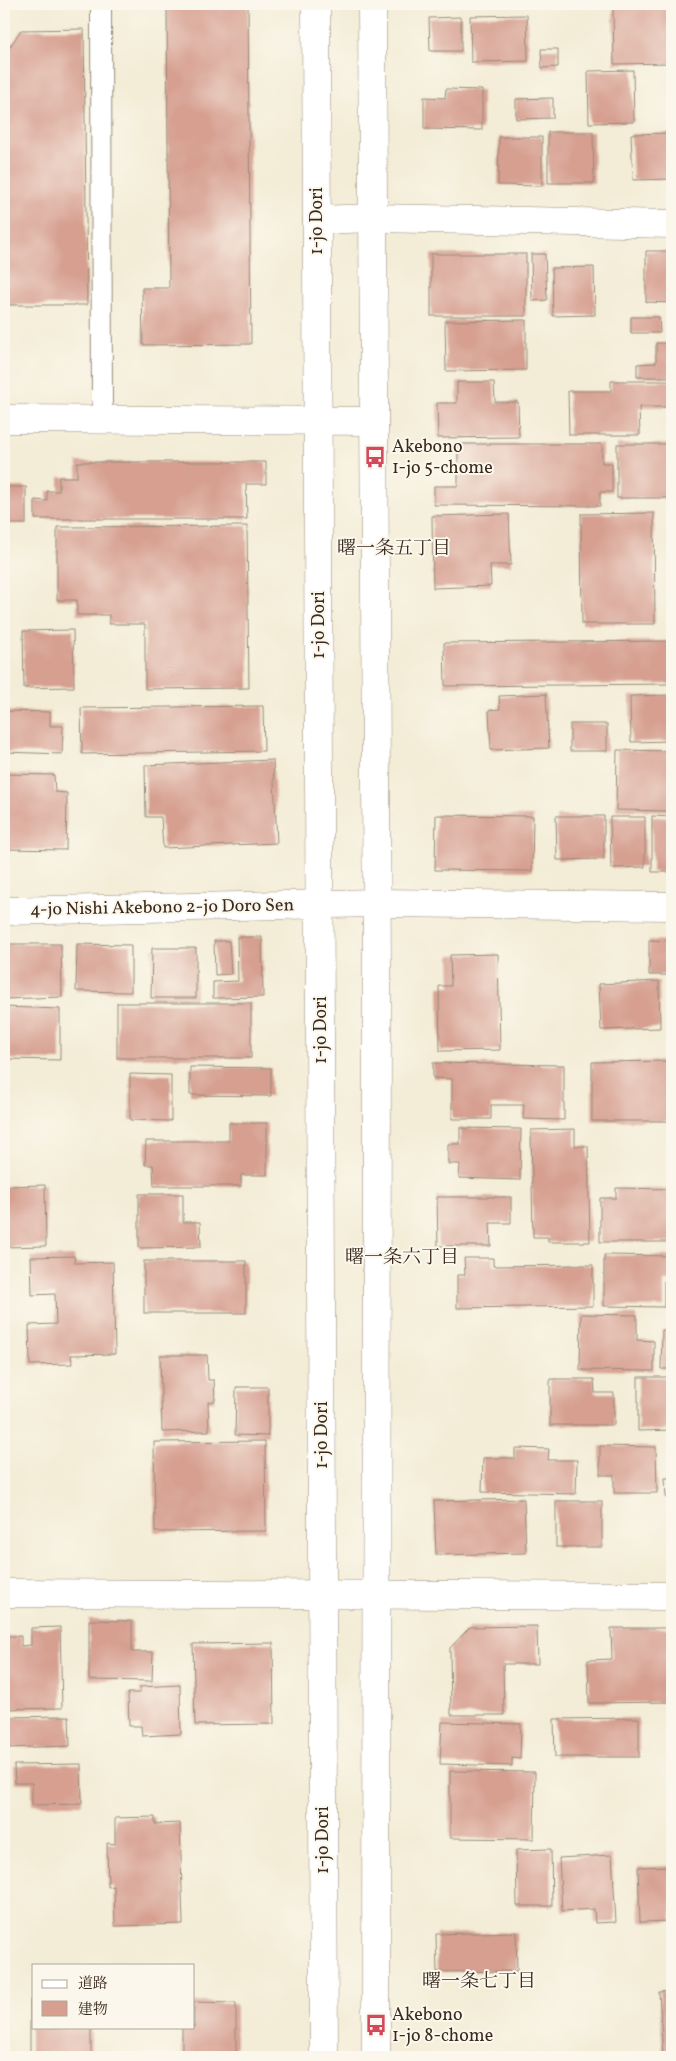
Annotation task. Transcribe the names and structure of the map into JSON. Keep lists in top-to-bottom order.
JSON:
{
  "streets": {
    "street": ["1-jo Dori", "4-jo Nishi Akebono 2-jo Doro Sen"]
  },
  "crossings": [
    ["1-jo Dori", "4-jo Nishi Akebono 2-jo Doro Sen"]
  ],
  "districts": ["曙一条五丁目", "曙一条六丁目", "曙一条七丁目"],
  "places": {
    "bus stop": ["Akebono 1-jo 5-chome", "Akebono 1-jo 8-chome"]
  },
  "legend": ["道路", "建物"]
}
